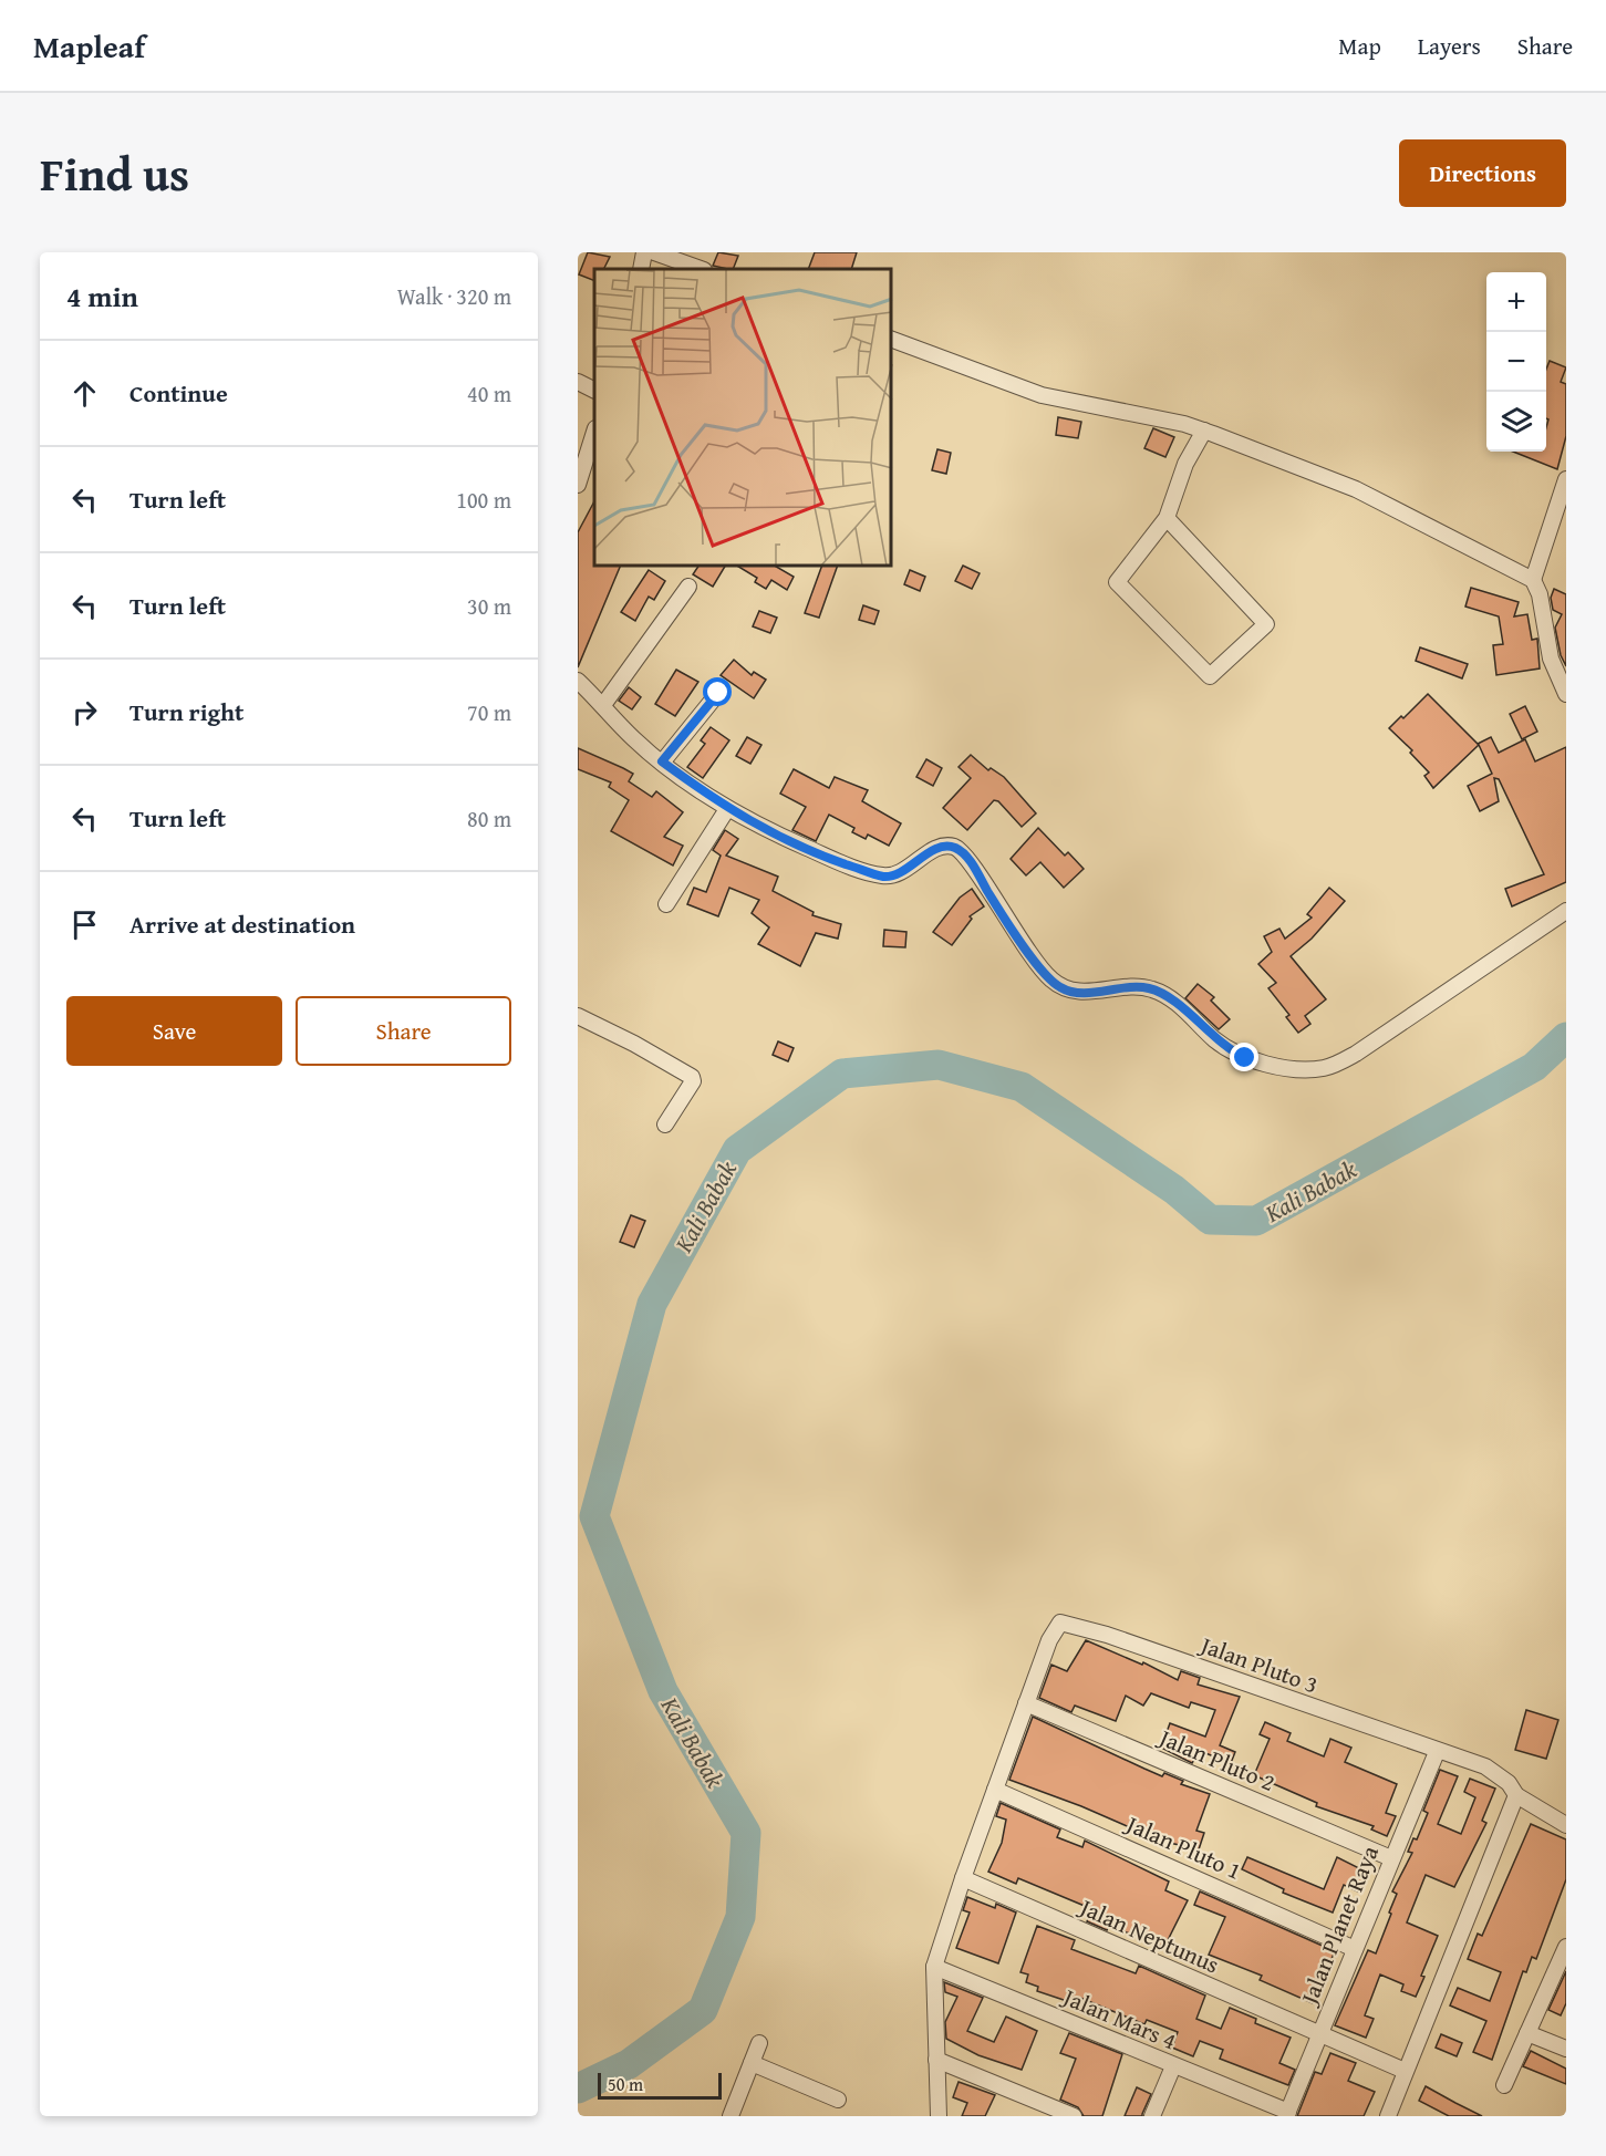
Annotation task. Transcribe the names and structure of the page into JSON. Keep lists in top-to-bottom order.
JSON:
{
  "streets": {
    "street": [
      "Jalan Pluto 3",
      "Jalan Pluto 2",
      "Jalan Pluto 1",
      "Jalan Planet Raya",
      "Jalan Neptunus",
      "Jalan Mars 4"
    ]
  },
  "crossings": [
    ["Jalan Pluto 3", "Jalan Pluto 2"],
    ["Jalan Pluto 3", "Jalan Planet Raya"],
    ["Jalan Pluto 2", "Jalan Planet Raya"],
    ["Jalan Pluto 1", "Jalan Planet Raya"],
    ["Jalan Planet Raya", "Jalan Neptunus"],
    ["Jalan Planet Raya", "Jalan Mars 4"]
  ],
  "water": ["Kali Babak"],
  "scale_bar": "50 m",
  "page": {
    "header": "Mapleaf",
    "nav": ["Map", "Layers", "Share"],
    "title": "Find us",
    "buttons": [
      "Directions",
      ["Save", "Share"]
    ],
    "heading": ["4 min", "Walk · 320 m"],
    "map_buttons": ["+", "−"],
    "list": [
      ["Continue", "40 m"],
      ["Turn left", "100 m"],
      ["Turn left", "30 m"],
      ["Turn right", "70 m"],
      ["Turn left", "80 m"],
      "Arrive at destination"
    ],
    "scale": "50 m"
  }
}
